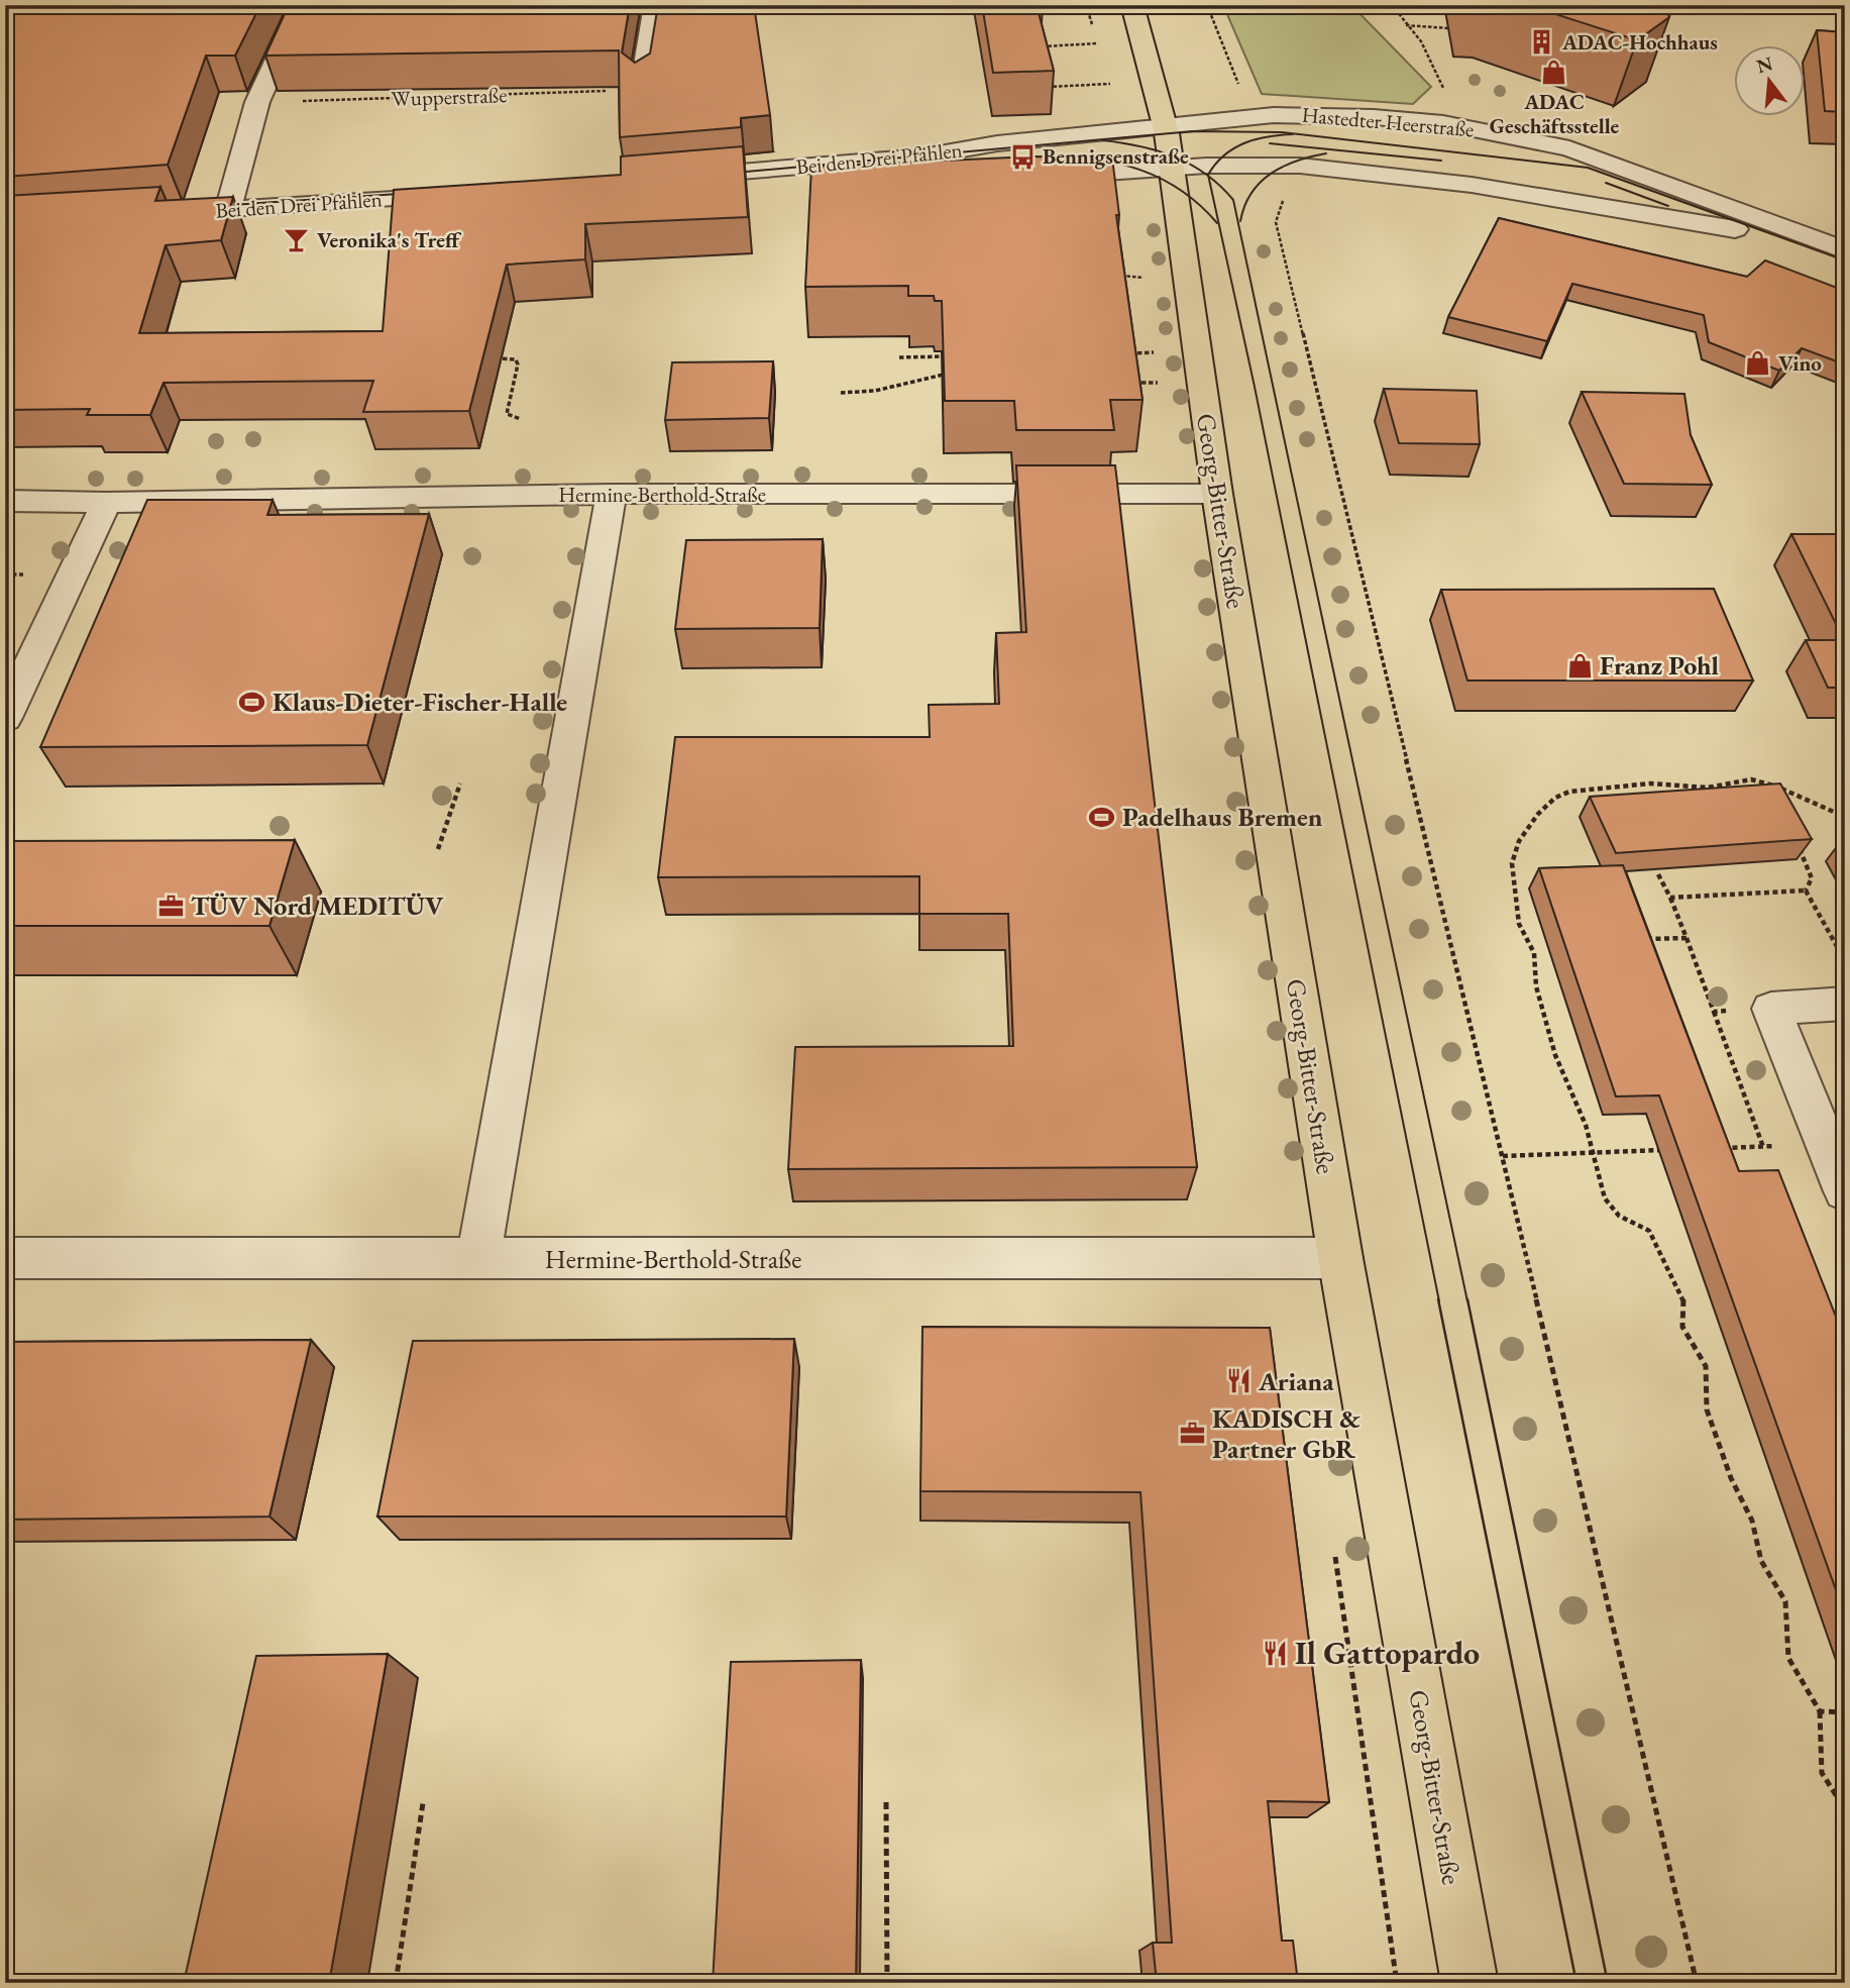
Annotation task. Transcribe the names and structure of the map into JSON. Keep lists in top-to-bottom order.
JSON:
{
  "streets": {
    "main road": ["Georg-Bitter-Straße"],
    "street": ["Hastedter Heerstraße", "Bei den Drei Pfählen", "Hermine-Berthold-Straße"],
    "path": ["Wupperstraße"]
  },
  "crossings": [
    ["Hastedter Heerstraße", "Bei den Drei Pfählen"],
    ["Hastedter Heerstraße", "Georg-Bitter-Straße"],
    ["Hermine-Berthold-Straße", "Georg-Bitter-Straße"]
  ],
  "places": {
    "building": ["ADAC-Hochhaus"],
    "shop": ["ADAC Geschäftsstelle", "Vino", "Franz Pohl"],
    "bus stop": ["Bennigsenstraße"],
    "bar": ["Veronika's Treff"],
    "sports": ["Klaus-Dieter-Fischer-Halle", "Padelhaus Bremen"],
    "office": ["TÜV Nord MEDITÜV", "KADISCH & Partner GbR"],
    "restaurant": ["Ariana", "Il Gattopardo"]
  },
  "north": "top"
}
